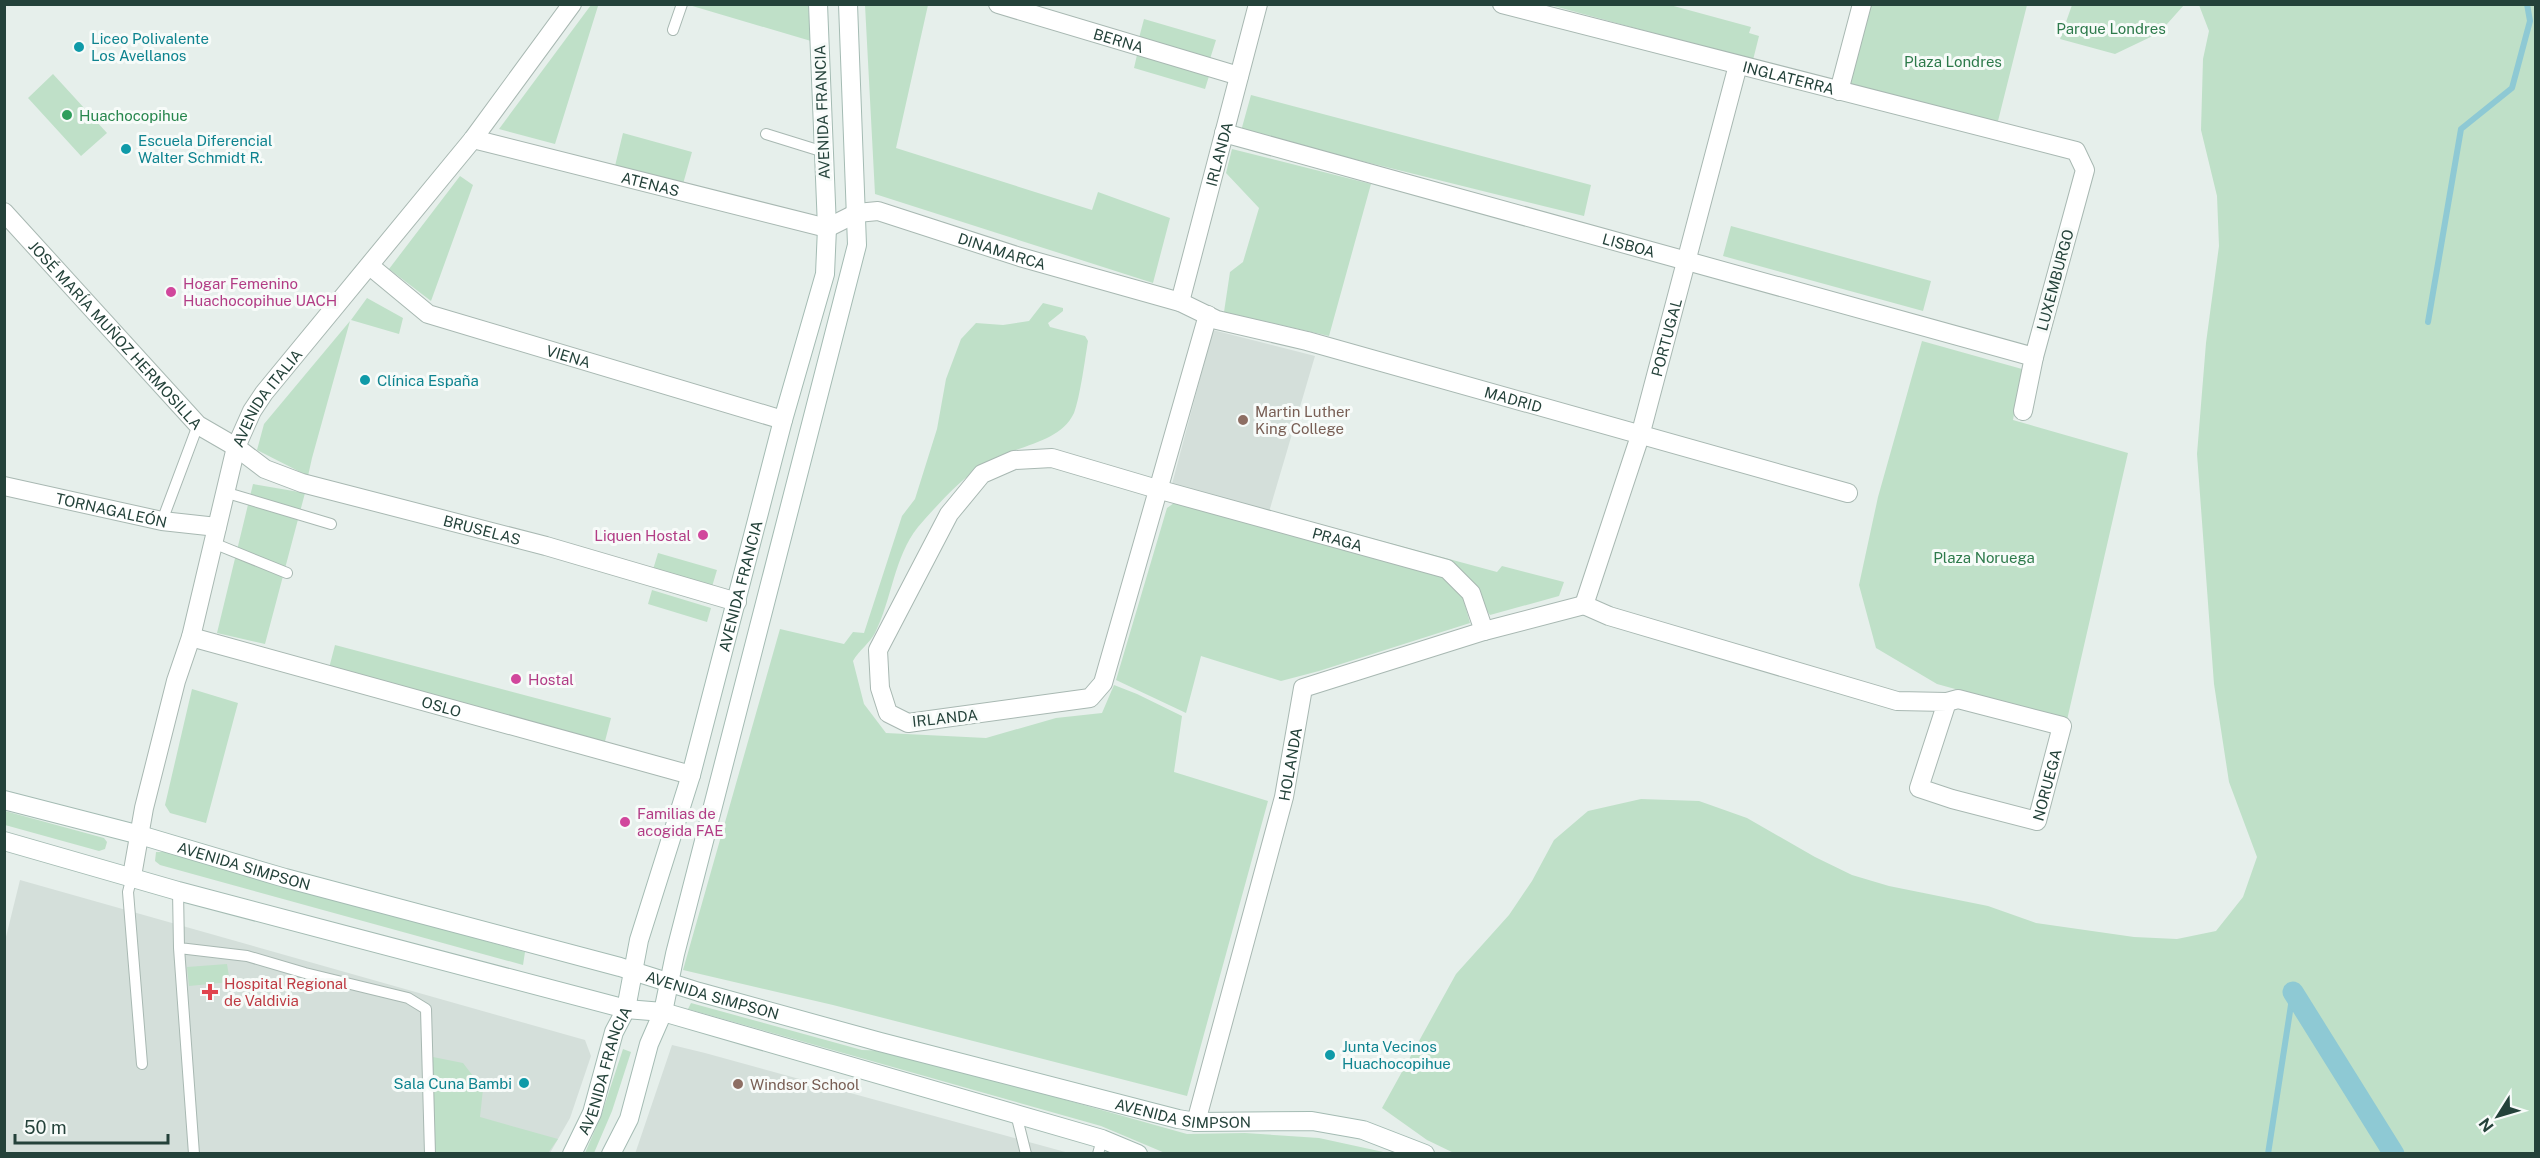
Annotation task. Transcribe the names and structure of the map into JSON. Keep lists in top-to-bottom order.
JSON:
{
  "streets": {
    "street": [
      "BERNA",
      "INGLATERRA",
      "AVENIDA FRANCIA",
      "IRLANDA",
      "ATENAS",
      "LISBOA",
      "DINAMARCA",
      "LUXEMBURGO",
      "JOSÉ MARÍA MUÑOZ HERMOSILLA",
      "PORTUGAL",
      "VIENA",
      "AVENIDA ITALIA",
      "MADRID",
      "TORNAGALEÓN",
      "BRUSELAS",
      "PRAGA",
      "OSLO",
      "HOLANDA",
      "NORUEGA",
      "AVENIDA SIMPSON"
    ]
  },
  "crossings": [
    ["BERNA", "IRLANDA"],
    ["INGLATERRA", "LUXEMBURGO"],
    ["INGLATERRA", "PORTUGAL"],
    ["AVENIDA FRANCIA", "ATENAS"],
    ["AVENIDA FRANCIA", "DINAMARCA"],
    ["AVENIDA FRANCIA", "VIENA"],
    ["AVENIDA FRANCIA", "BRUSELAS"],
    ["AVENIDA FRANCIA", "OSLO"],
    ["AVENIDA FRANCIA", "AVENIDA SIMPSON"],
    ["IRLANDA", "LISBOA"],
    ["IRLANDA", "DINAMARCA"],
    ["IRLANDA", "MADRID"],
    ["IRLANDA", "PRAGA"],
    ["ATENAS", "DINAMARCA"],
    ["ATENAS", "AVENIDA ITALIA"],
    ["LISBOA", "LUXEMBURGO"],
    ["LISBOA", "PORTUGAL"],
    ["DINAMARCA", "MADRID"],
    ["JOSÉ MARÍA MUÑOZ HERMOSILLA", "AVENIDA ITALIA"],
    ["JOSÉ MARÍA MUÑOZ HERMOSILLA", "BRUSELAS"],
    ["PORTUGAL", "MADRID"],
    ["PORTUGAL", "HOLANDA"],
    ["PORTUGAL", "NORUEGA"],
    ["VIENA", "AVENIDA ITALIA"],
    ["AVENIDA ITALIA", "TORNAGALEÓN"],
    ["AVENIDA ITALIA", "BRUSELAS"],
    ["AVENIDA ITALIA", "OSLO"],
    ["AVENIDA ITALIA", "AVENIDA SIMPSON"],
    ["PRAGA", "HOLANDA"],
    ["HOLANDA", "NORUEGA"],
    ["HOLANDA", "AVENIDA SIMPSON"]
  ],
  "parks": ["Parque Londres", "Plaza Londres", "Plaza Noruega"],
  "places": {
    "other": [
      "Liceo Polivalente Los Avellanos",
      "Huachocopihue",
      "Escuela Diferencial Walter Schmidt R.",
      "Hogar Femenino Huachocopihue UACH",
      "Clínica España",
      "Martin Luther King College",
      "Liquen Hostal",
      "Hostal",
      "Familias de acogida FAE",
      "Junta Vecinos Huachocopihue",
      "Sala Cuna Bambi",
      "Windsor School"
    ],
    "health": ["Hospital Regional de Valdivia"]
  },
  "scale_bar": "50 m",
  "north": "bottom left"
}
